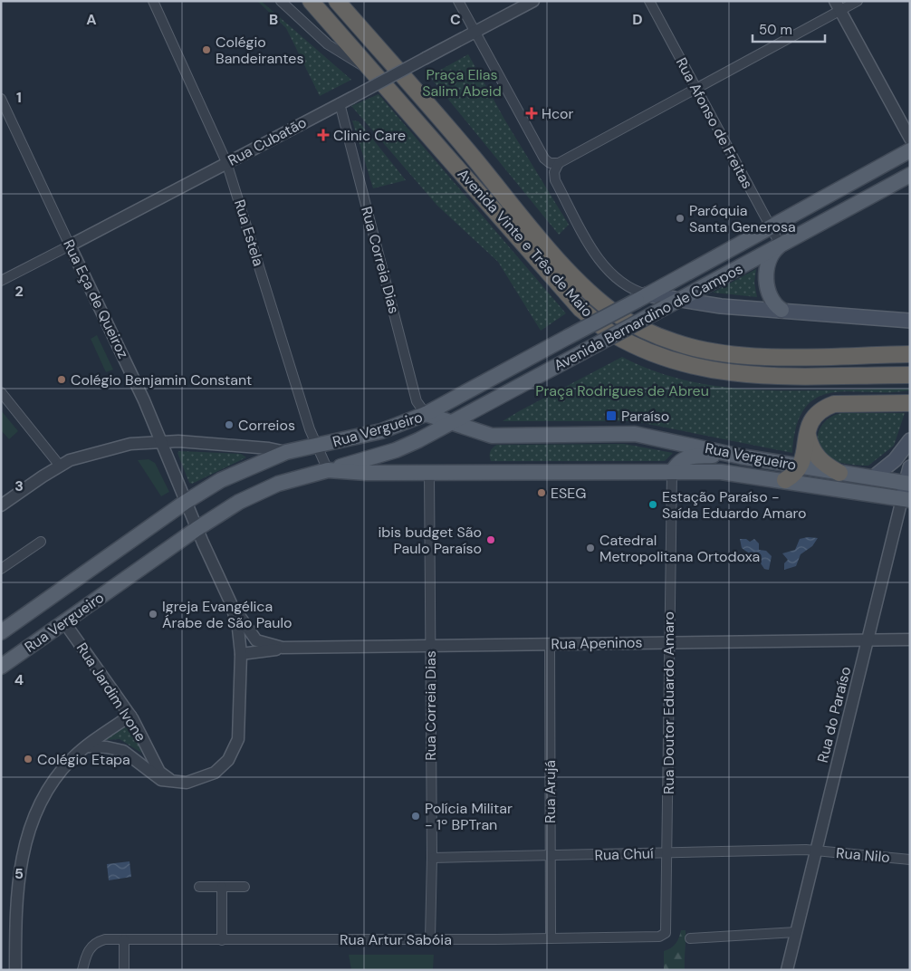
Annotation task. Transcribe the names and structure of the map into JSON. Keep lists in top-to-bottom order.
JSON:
{
  "streets": {
    "highway": ["Avenida Vinte e Três de Maio"],
    "main road": ["Avenida Bernardino de Campos", "Rua Vergueiro", "Rua do Paraíso"],
    "street": [
      "Rua Afonso de Freitas",
      "Rua Cubatão",
      "Rua Estela",
      "Rua Correia Dias",
      "Rua Eça de Queiroz",
      "Rua Apeninos",
      "Rua Jardim Ivone",
      "Rua Doutor Eduardo Amaro",
      "Rua Arujá",
      "Rua Chuí",
      "Rua Nilo",
      "Rua Artur Sabóia"
    ]
  },
  "crossings": [
    ["Rua Afonso de Freitas", "Avenida Bernardino de Campos"],
    ["Rua Cubatão", "Rua Estela"],
    ["Rua Cubatão", "Rua Correia Dias"],
    ["Rua Cubatão", "Rua Eça de Queiroz"],
    ["Rua Estela", "Avenida Bernardino de Campos"],
    ["Rua Estela", "Rua Vergueiro"],
    ["Rua Correia Dias", "Avenida Bernardino de Campos"],
    ["Rua Correia Dias", "Rua Vergueiro"],
    ["Rua Correia Dias", "Rua Apeninos"],
    ["Rua Correia Dias", "Rua Chuí"],
    ["Rua Correia Dias", "Rua Artur Sabóia"],
    ["Rua Eça de Queiroz", "Rua Vergueiro"],
    ["Rua Eça de Queiroz", "Rua Apeninos"],
    ["Avenida Bernardino de Campos", "Rua Vergueiro"],
    ["Rua Vergueiro", "Rua Jardim Ivone"],
    ["Rua Vergueiro", "Rua Doutor Eduardo Amaro"],
    ["Rua Vergueiro", "Rua do Paraíso"],
    ["Rua Apeninos", "Rua Doutor Eduardo Amaro"],
    ["Rua Apeninos", "Rua do Paraíso"],
    ["Rua Apeninos", "Rua Arujá"],
    ["Rua Doutor Eduardo Amaro", "Rua Chuí"],
    ["Rua Doutor Eduardo Amaro", "Rua Artur Sabóia"],
    ["Rua do Paraíso", "Rua Chuí"],
    ["Rua do Paraíso", "Rua Nilo"],
    ["Rua Arujá", "Rua Chuí"],
    ["Rua Arujá", "Rua Artur Sabóia"],
    ["Rua Chuí", "Rua Nilo"]
  ],
  "parks": ["Praça Elias Salim Abeid", "Praça Rodrigues de Abreu"],
  "places": {
    "other": [
      "Colégio Bandeirantes",
      "Paróquia Santa Generosa",
      "Colégio Benjamin Constant",
      "Correios",
      "ESEG",
      "Estação Paraíso - Saída Eduardo Amaro",
      "ibis budget São Paulo Paraíso",
      "Catedral Metropolitana Ortodoxa",
      "Igreja Evangélica Árabe de São Paulo",
      "Colégio Etapa",
      "Polícia Militar - 1º BPTran"
    ],
    "health": ["Hcor", "Clinic Care"],
    "transit": ["Paraíso"]
  },
  "scale_bar": "50 m",
  "grid": {
    "columns": [
      "A",
      "B",
      "C",
      "D"
    ],
    "rows": [
      "1",
      "2",
      "3",
      "4",
      "5"
    ]
  }
}
